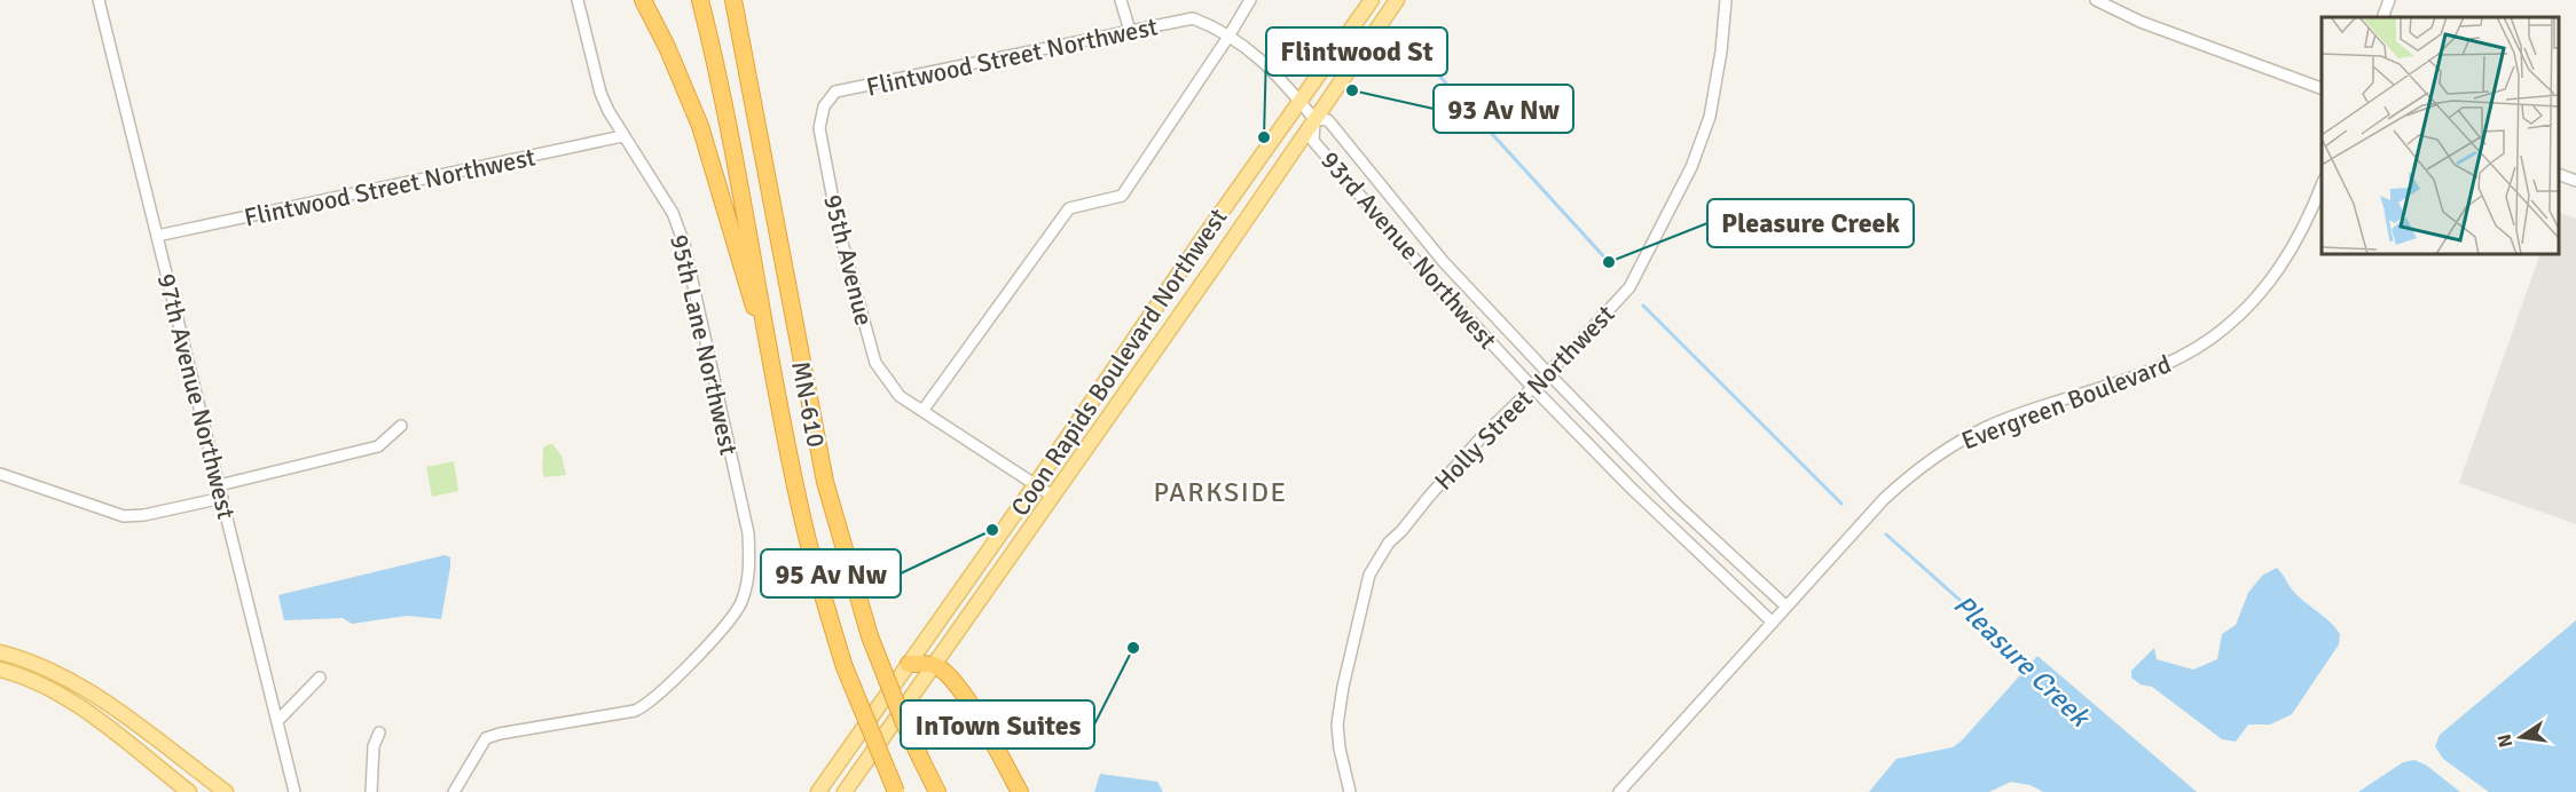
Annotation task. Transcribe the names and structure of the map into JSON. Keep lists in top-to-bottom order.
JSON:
{
  "streets": {
    "highway": ["MN-610"],
    "main road": ["Coon Rapids Boulevard Northwest"],
    "street": [
      "Flintwood Street Northwest",
      "93rd Avenue Northwest",
      "95th Avenue",
      "95th Lane Northwest",
      "97th Avenue Northwest",
      "Holly Street Northwest",
      "Evergreen Boulevard"
    ]
  },
  "crossings": [
    ["Flintwood Street Northwest", "93rd Avenue Northwest"],
    ["Flintwood Street Northwest", "95th Avenue"],
    ["Flintwood Street Northwest", "95th Lane Northwest"],
    ["Flintwood Street Northwest", "Coon Rapids Boulevard Northwest"],
    ["Flintwood Street Northwest", "97th Avenue Northwest"],
    ["93rd Avenue Northwest", "Coon Rapids Boulevard Northwest"],
    ["93rd Avenue Northwest", "Holly Street Northwest"],
    ["93rd Avenue Northwest", "Evergreen Boulevard"],
    ["95th Avenue", "Coon Rapids Boulevard Northwest"]
  ],
  "districts": ["PARKSIDE"],
  "water": ["Pleasure Creek"],
  "places": [
    "93 Av Nw",
    "Flintwood St",
    "Pleasure Creek",
    "95 Av Nw",
    "InTown Suites"
  ],
  "north": "left"
}
